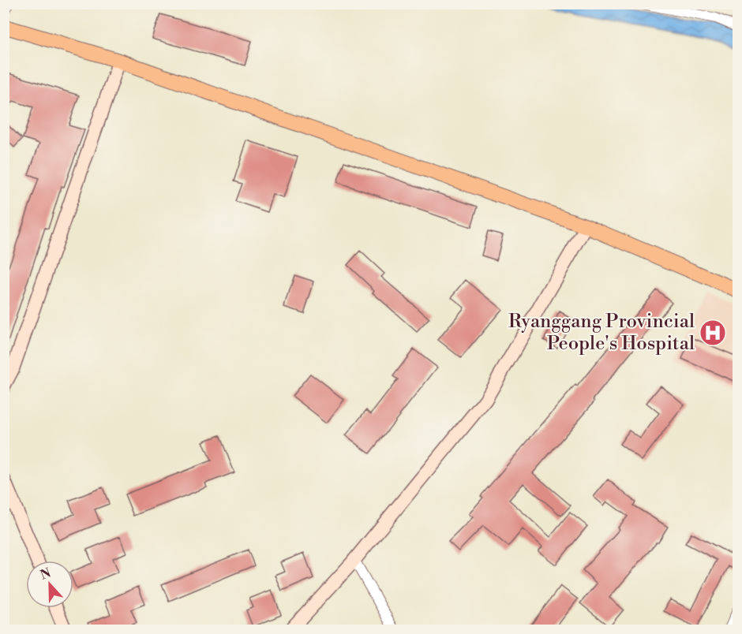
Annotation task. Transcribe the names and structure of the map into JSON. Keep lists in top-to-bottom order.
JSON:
{
  "places": {
    "hospital": ["Ryanggang Provincial People's Hospital"]
  },
  "north": "top"
}
